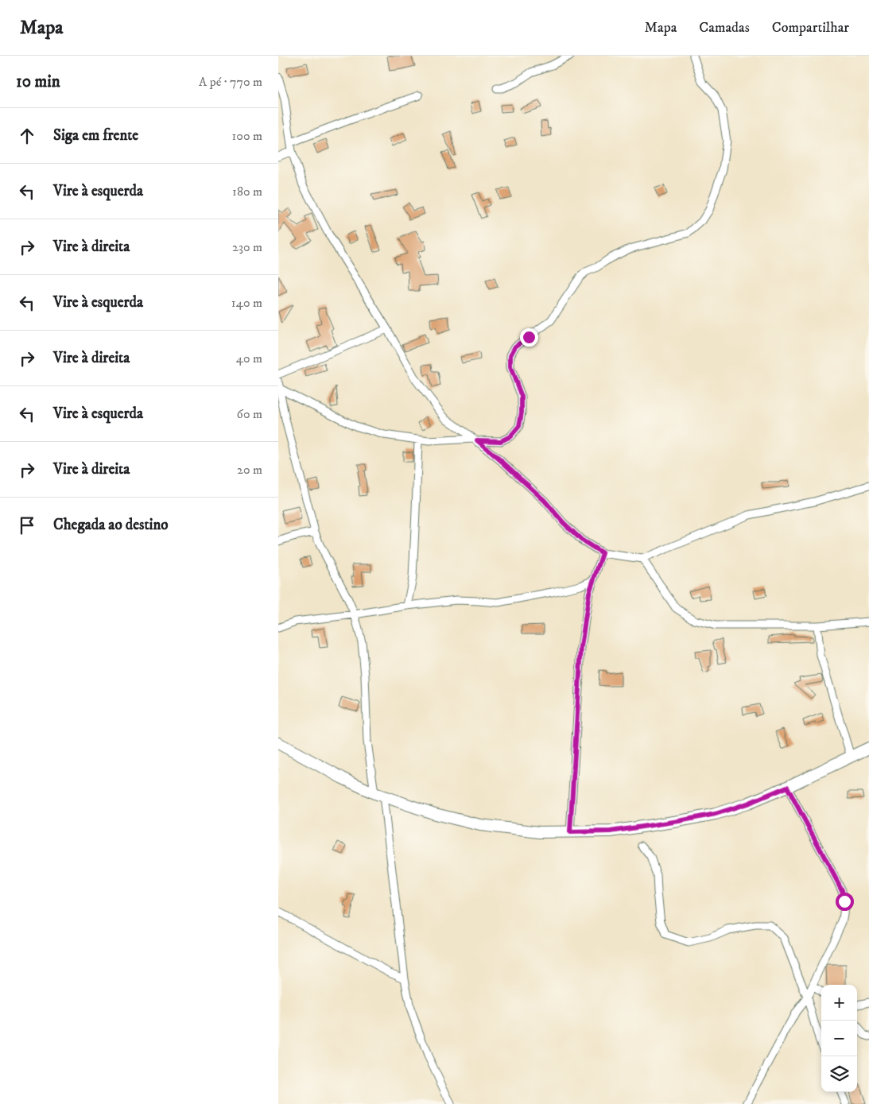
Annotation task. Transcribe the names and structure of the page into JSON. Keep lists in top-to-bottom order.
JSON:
{
  "page": {
    "header": "Mapa",
    "nav": ["Mapa", "Camadas", "Compartilhar"],
    "heading": ["10 min", "A pé · 770 m"],
    "list": [
      ["Siga em frente", "100 m"],
      ["Vire à esquerda", "180 m"],
      ["Vire à direita", "230 m"],
      ["Vire à esquerda", "140 m"],
      ["Vire à direita", "40 m"],
      ["Vire à esquerda", "60 m"],
      ["Vire à direita", "20 m"],
      "Chegada ao destino"
    ],
    "map_buttons": ["+", "−"]
  }
}
